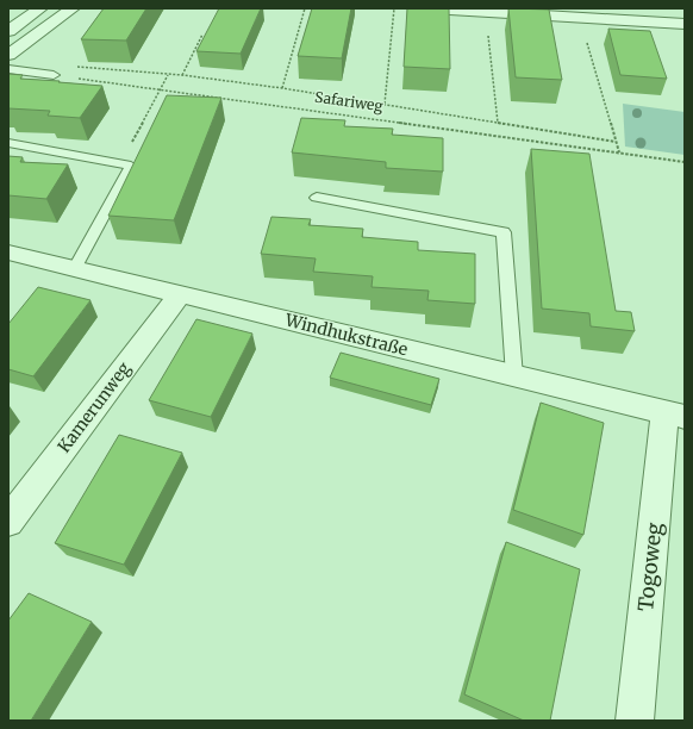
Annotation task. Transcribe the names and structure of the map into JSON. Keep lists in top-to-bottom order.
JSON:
{
  "streets": {
    "street": ["Windhukstraße", "Kamerunweg", "Togoweg"],
    "path": ["Safariweg"]
  },
  "crossings": [
    ["Windhukstraße", "Kamerunweg"],
    ["Windhukstraße", "Togoweg"]
  ]
}
